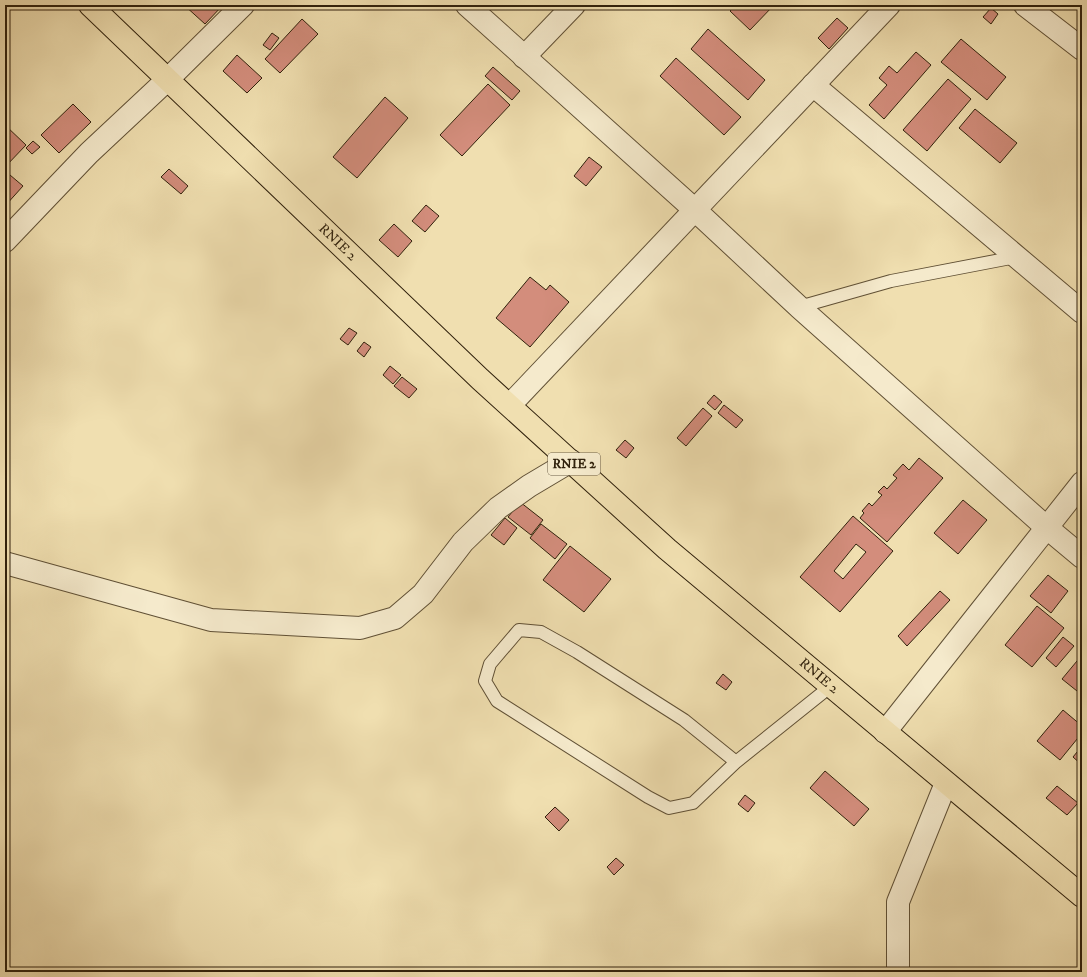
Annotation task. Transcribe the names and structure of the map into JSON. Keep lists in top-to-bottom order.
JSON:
{
  "streets": {
    "main road": ["RNIE 2"]
  }
}
